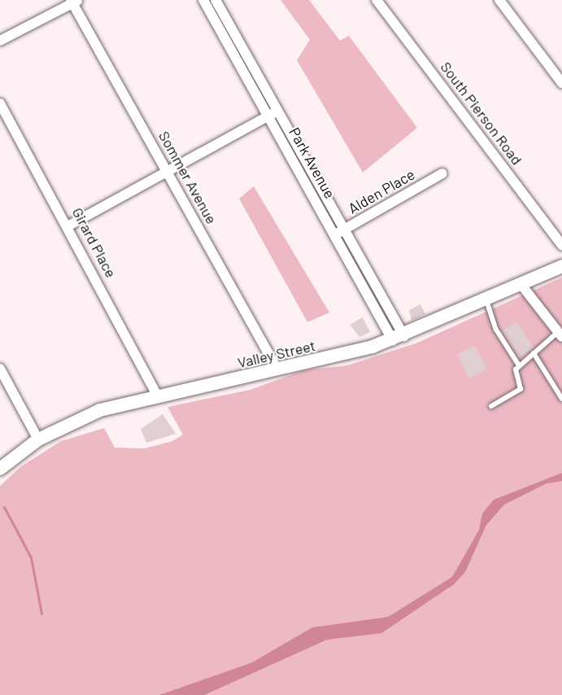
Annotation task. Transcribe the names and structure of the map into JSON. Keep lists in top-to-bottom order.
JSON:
{
  "streets": {
    "main road": ["Valley Street"],
    "street": [
      "South Pierson Road",
      "Park Avenue",
      "Sommer Avenue",
      "Alden Place",
      "Girard Place"
    ]
  },
  "crossings": [
    ["Park Avenue", "Alden Place"],
    ["Park Avenue", "Valley Street"],
    ["Sommer Avenue", "Valley Street"],
    ["Girard Place", "Valley Street"]
  ]
}
